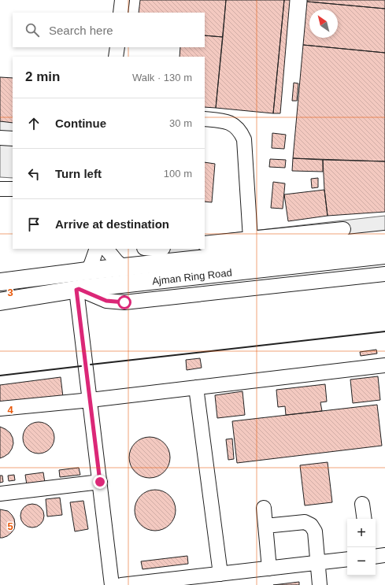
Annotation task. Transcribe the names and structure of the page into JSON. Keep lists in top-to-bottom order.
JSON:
{
  "streets": {
    "main road": ["Ajman Ring Road"]
  },
  "north": "top left",
  "page": {
    "search": "Search here",
    "heading": ["2 min", "Walk · 130 m"],
    "list": [
      ["Continue", "30 m"],
      ["Turn left", "100 m"],
      "Arrive at destination"
    ],
    "map_buttons": ["+", "−"]
  },
  "grid": {
    "rows": ["3", "4", "5"]
  }
}
